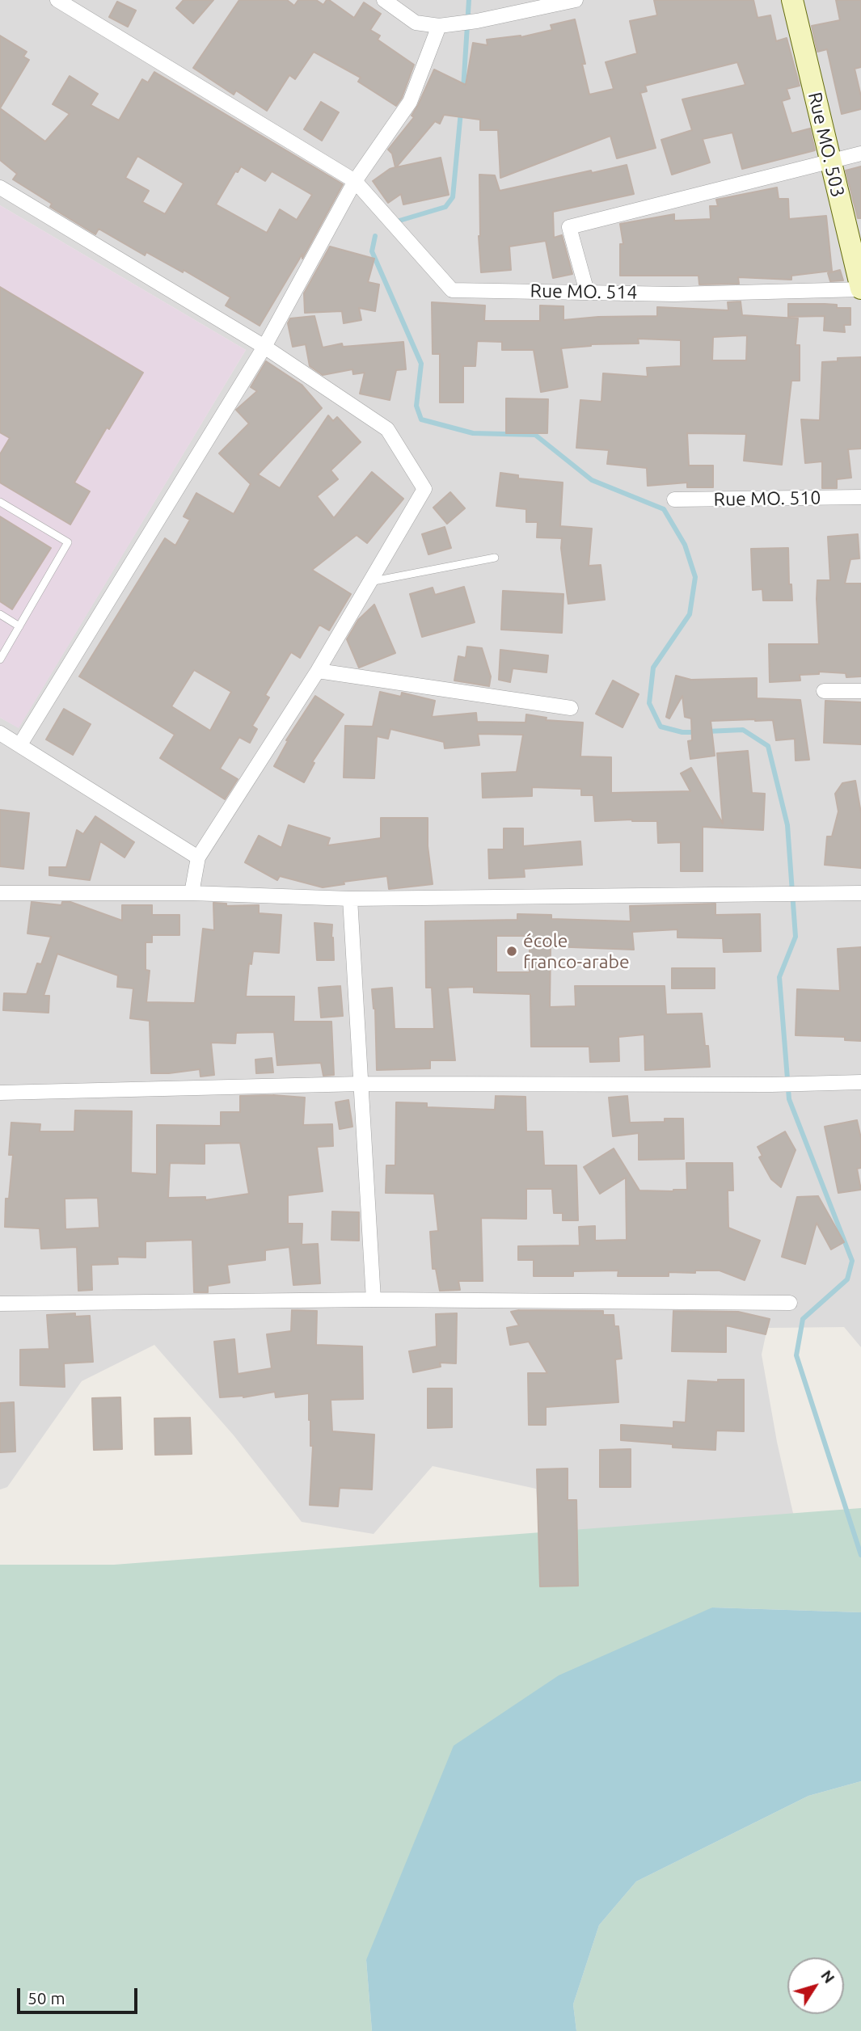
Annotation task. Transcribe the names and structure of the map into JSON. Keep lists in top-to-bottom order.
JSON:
{
  "streets": {
    "street": ["Rue MO. 503", "Rue MO. 514", "Rue MO. 510"]
  },
  "crossings": [
    ["Rue MO. 503", "Rue MO. 514"]
  ],
  "places": ["école franco-arabe"],
  "scale_bar": "50 m",
  "north": "top right"
}
